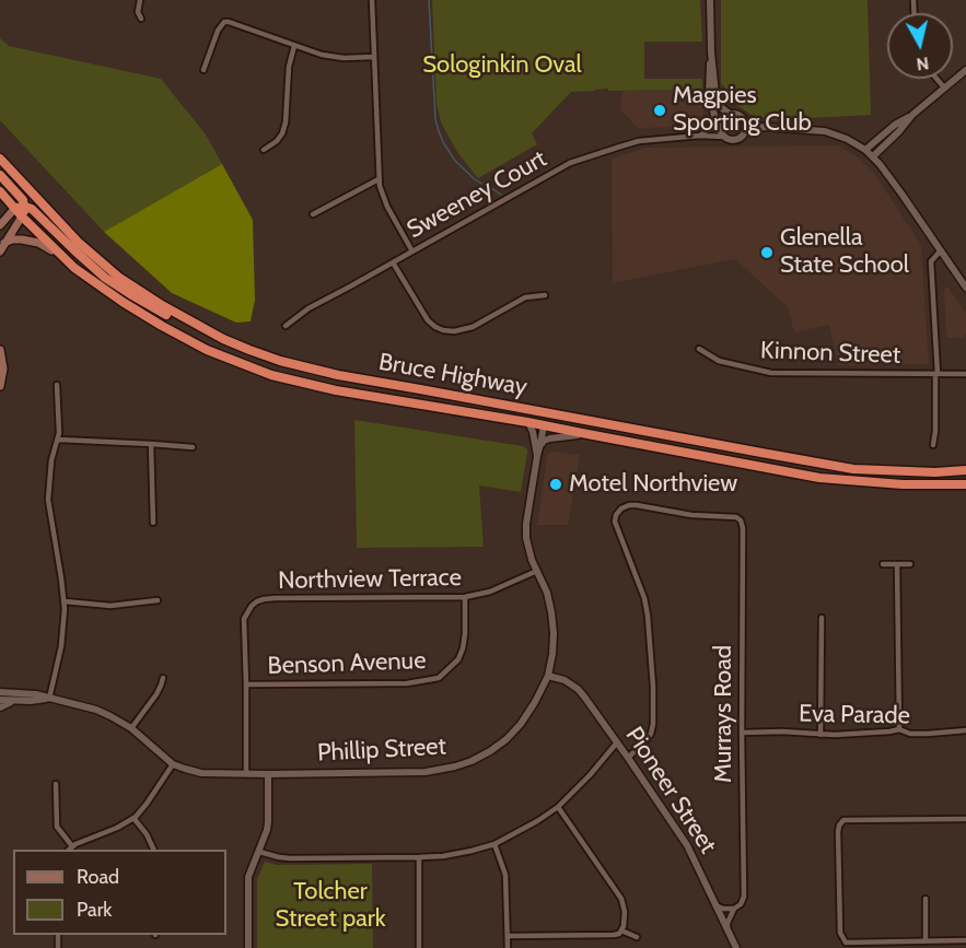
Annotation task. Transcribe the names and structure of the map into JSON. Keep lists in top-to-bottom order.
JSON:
{
  "streets": {
    "highway": ["Bruce Highway"],
    "street": [
      "Sweeney Court",
      "Kinnon Street",
      "Northview Terrace",
      "Benson Avenue",
      "Murrays Road",
      "Eva Parade",
      "Phillip Street",
      "Pioneer Street"
    ]
  },
  "crossings": [
    ["Bruce Highway", "Phillip Street"],
    ["Northview Terrace", "Benson Avenue"],
    ["Northview Terrace", "Phillip Street"],
    ["Murrays Road", "Eva Parade"],
    ["Murrays Road", "Pioneer Street"],
    ["Phillip Street", "Pioneer Street"]
  ],
  "parks": ["Sologinkin Oval", "Tolcher Street park"],
  "places": ["Magpies Sporting Club", "Glenella State School", "Motel Northview"],
  "legend": ["Road", "Park"],
  "north": "bottom"
}
